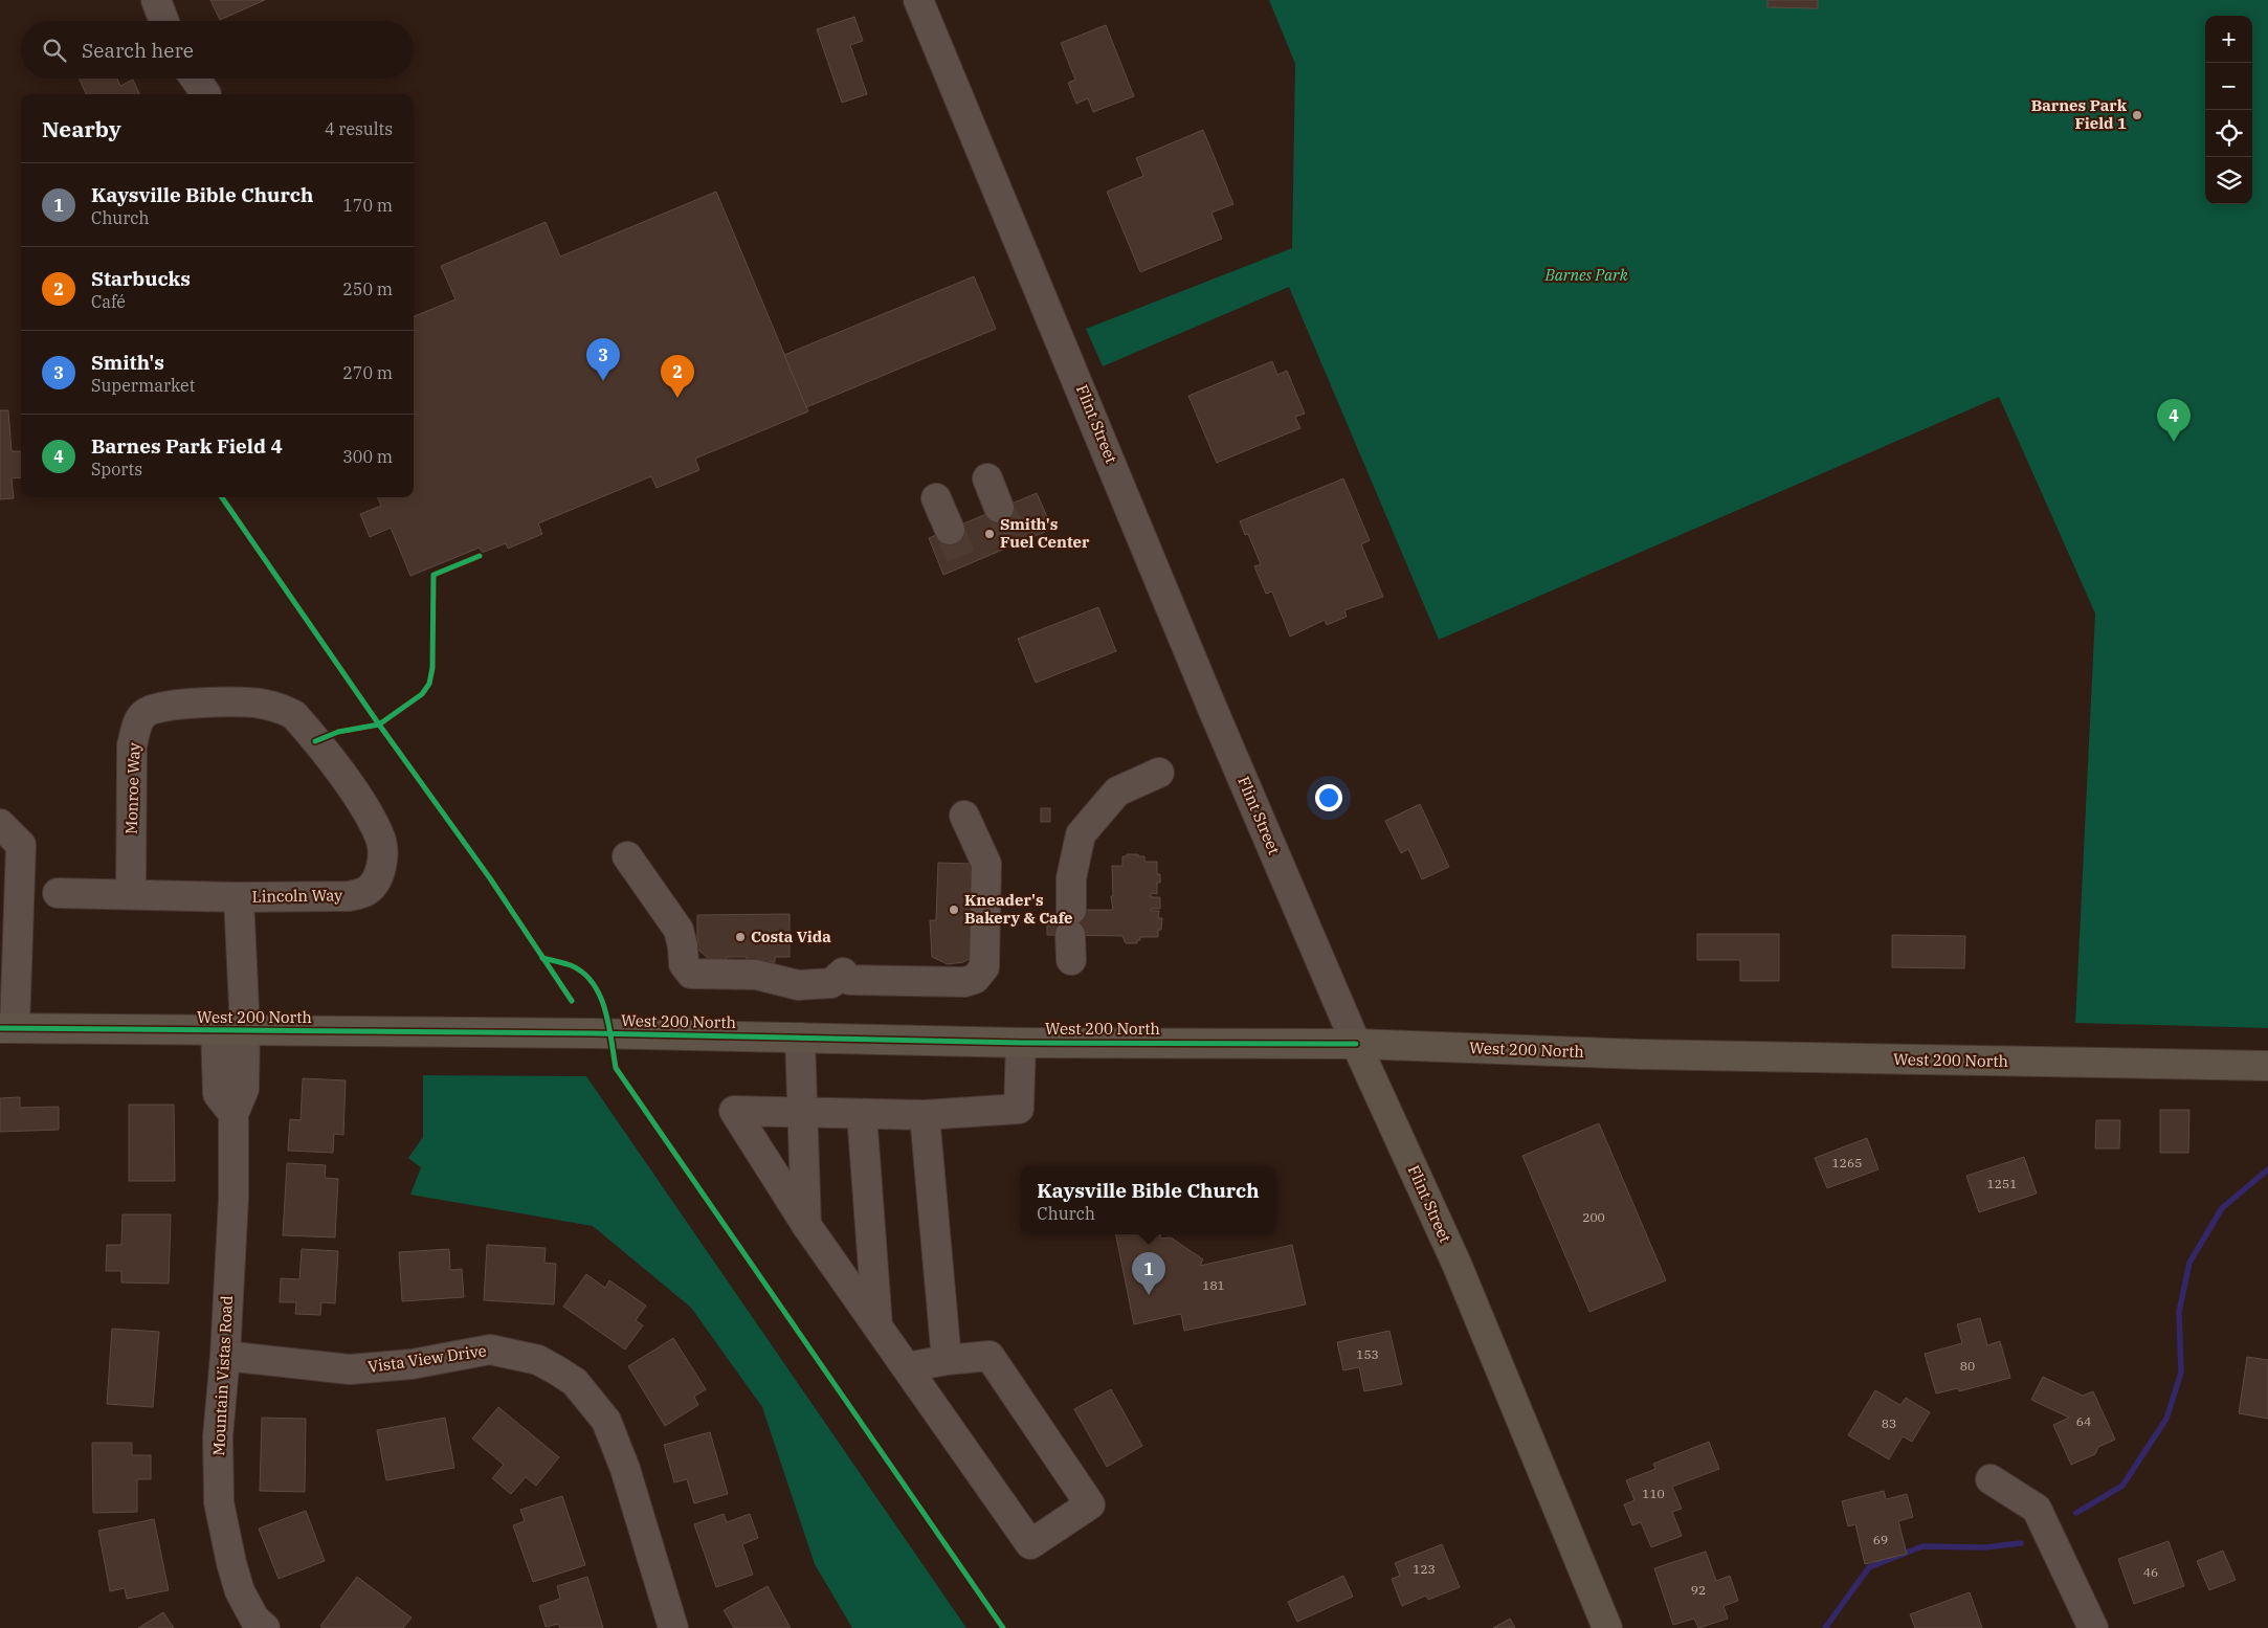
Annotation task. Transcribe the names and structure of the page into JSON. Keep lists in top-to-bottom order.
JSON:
{
  "streets": {
    "main road": ["Flint Street", "West 200 North"],
    "street": [
      "Monroe Way",
      "Lincoln Way",
      "Vista View Drive",
      "Mountain Vistas Road"
    ]
  },
  "crossings": [
    ["Flint Street", "West 200 North"],
    ["Monroe Way", "Lincoln Way"],
    ["Lincoln Way", "West 200 North"],
    ["Lincoln Way", "Mountain Vistas Road"],
    ["West 200 North", "Mountain Vistas Road"],
    ["Vista View Drive", "Mountain Vistas Road"]
  ],
  "parks": ["Barnes Park"],
  "places": [
    "Barnes Park Field 1",
    "Smith's Fuel Center",
    "Kneader's Bakery & Cafe",
    "Costa Vida"
  ],
  "house_numbers": [
    "1265",
    "1251",
    "200",
    "181",
    "153",
    "80",
    "64",
    "83",
    "110",
    "69",
    "123",
    "46",
    "92"
  ],
  "page": {
    "map_buttons": ["+", "−"],
    "search": "Search here",
    "heading": ["Nearby", "4 results"],
    "list": [
      {
        "mark": "1",
        "name": "Kaysville Bible Church",
        "note": "Church",
        "value": "170 m"
      },
      {
        "mark": "2",
        "name": "Starbucks",
        "note": "Café",
        "value": "250 m"
      },
      {
        "mark": "3",
        "name": "Smith's",
        "note": "Supermarket",
        "value": "270 m"
      },
      {
        "mark": "4",
        "name": "Barnes Park Field 4",
        "note": "Sports",
        "value": "300 m"
      }
    ],
    "pins": [
      "3",
      "2",
      "4",
      "1"
    ],
    "popup": ["Kaysville Bible Church", "Church"]
  }
}
